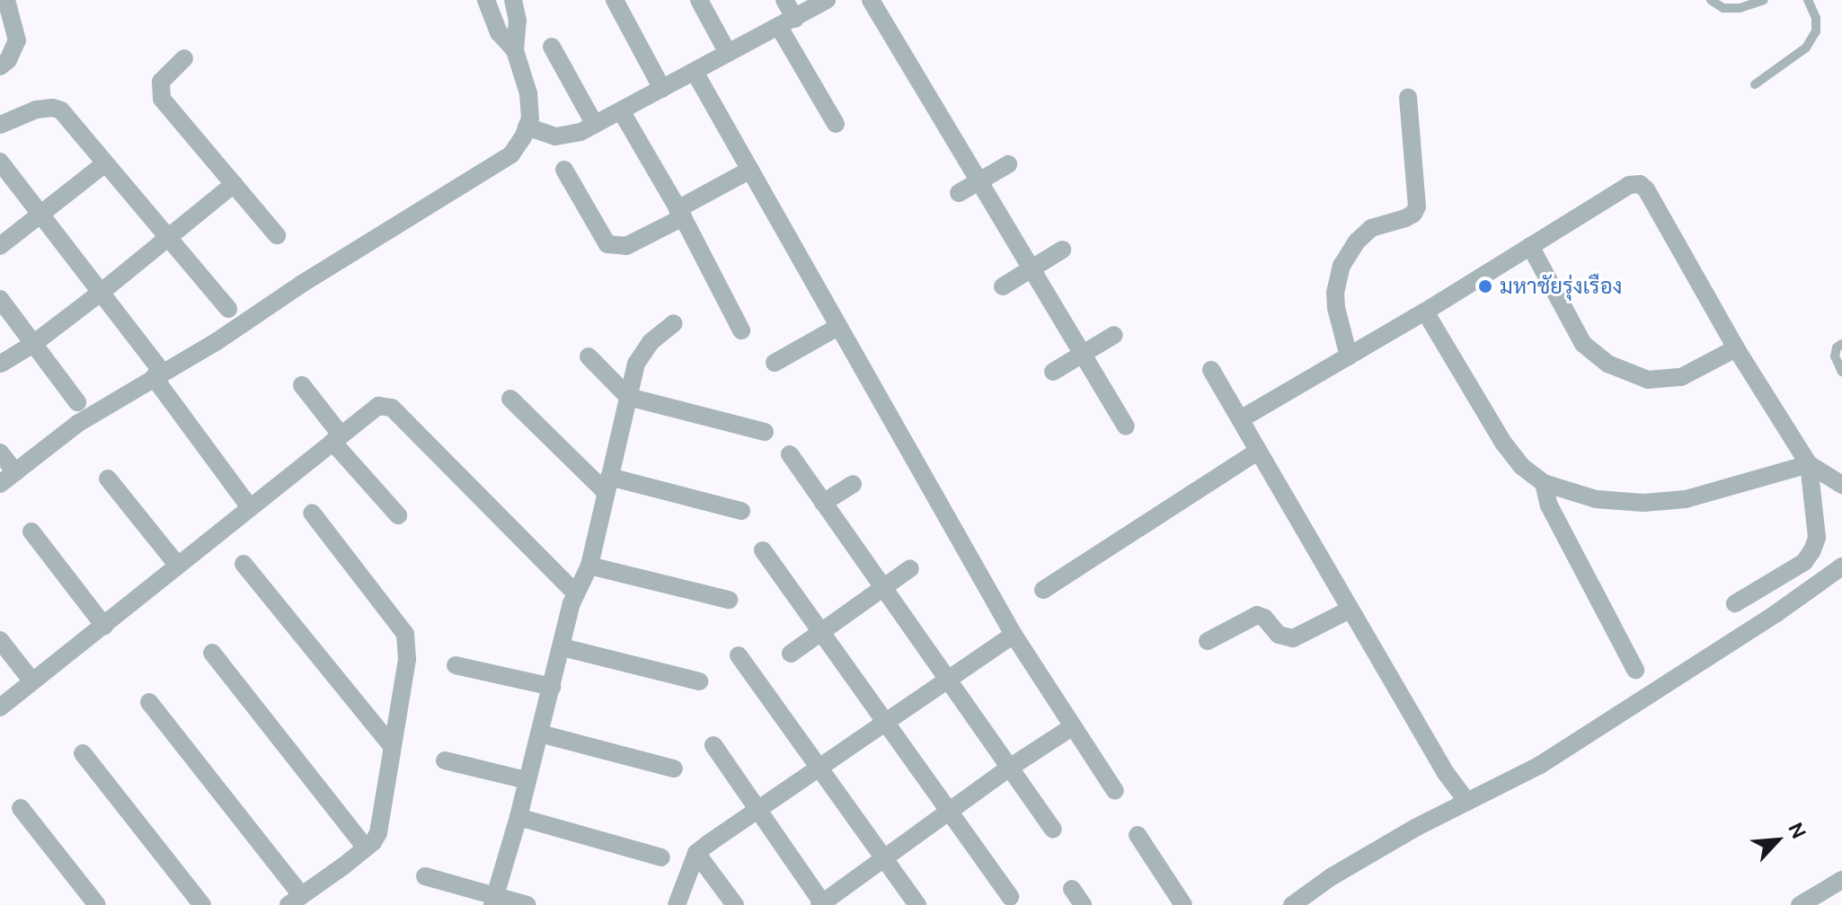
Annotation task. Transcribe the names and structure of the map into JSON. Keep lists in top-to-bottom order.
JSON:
{
  "places": ["มหาชัยรุ่งเรือง"],
  "north": "top right"
}
